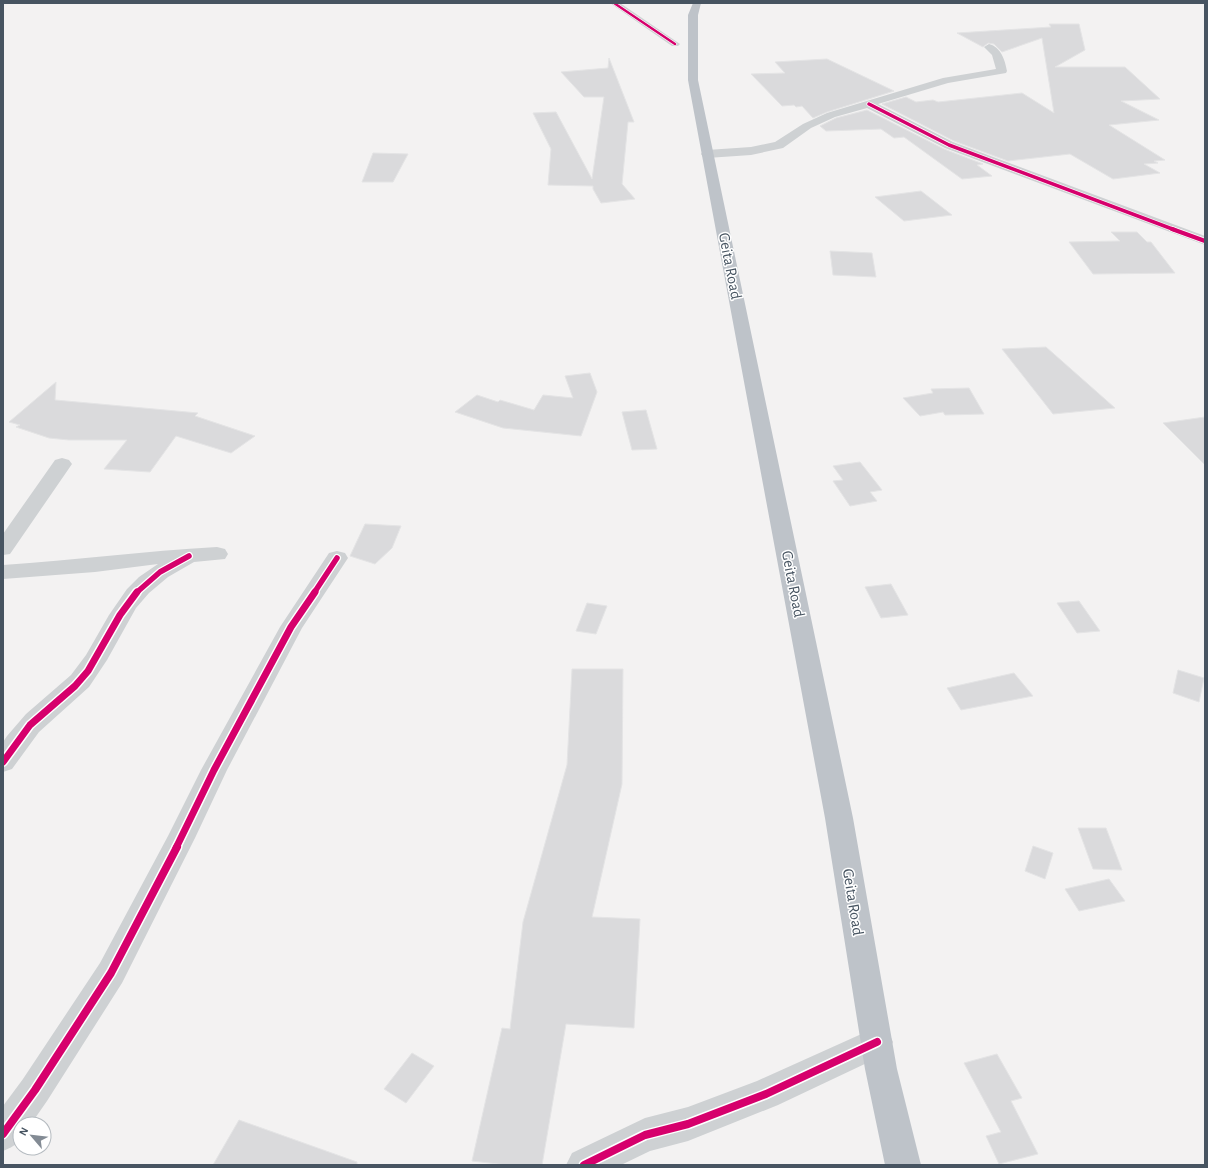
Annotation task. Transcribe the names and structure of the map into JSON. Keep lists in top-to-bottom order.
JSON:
{
  "streets": {
    "highway": ["Geita Road"]
  },
  "north": "top left"
}
